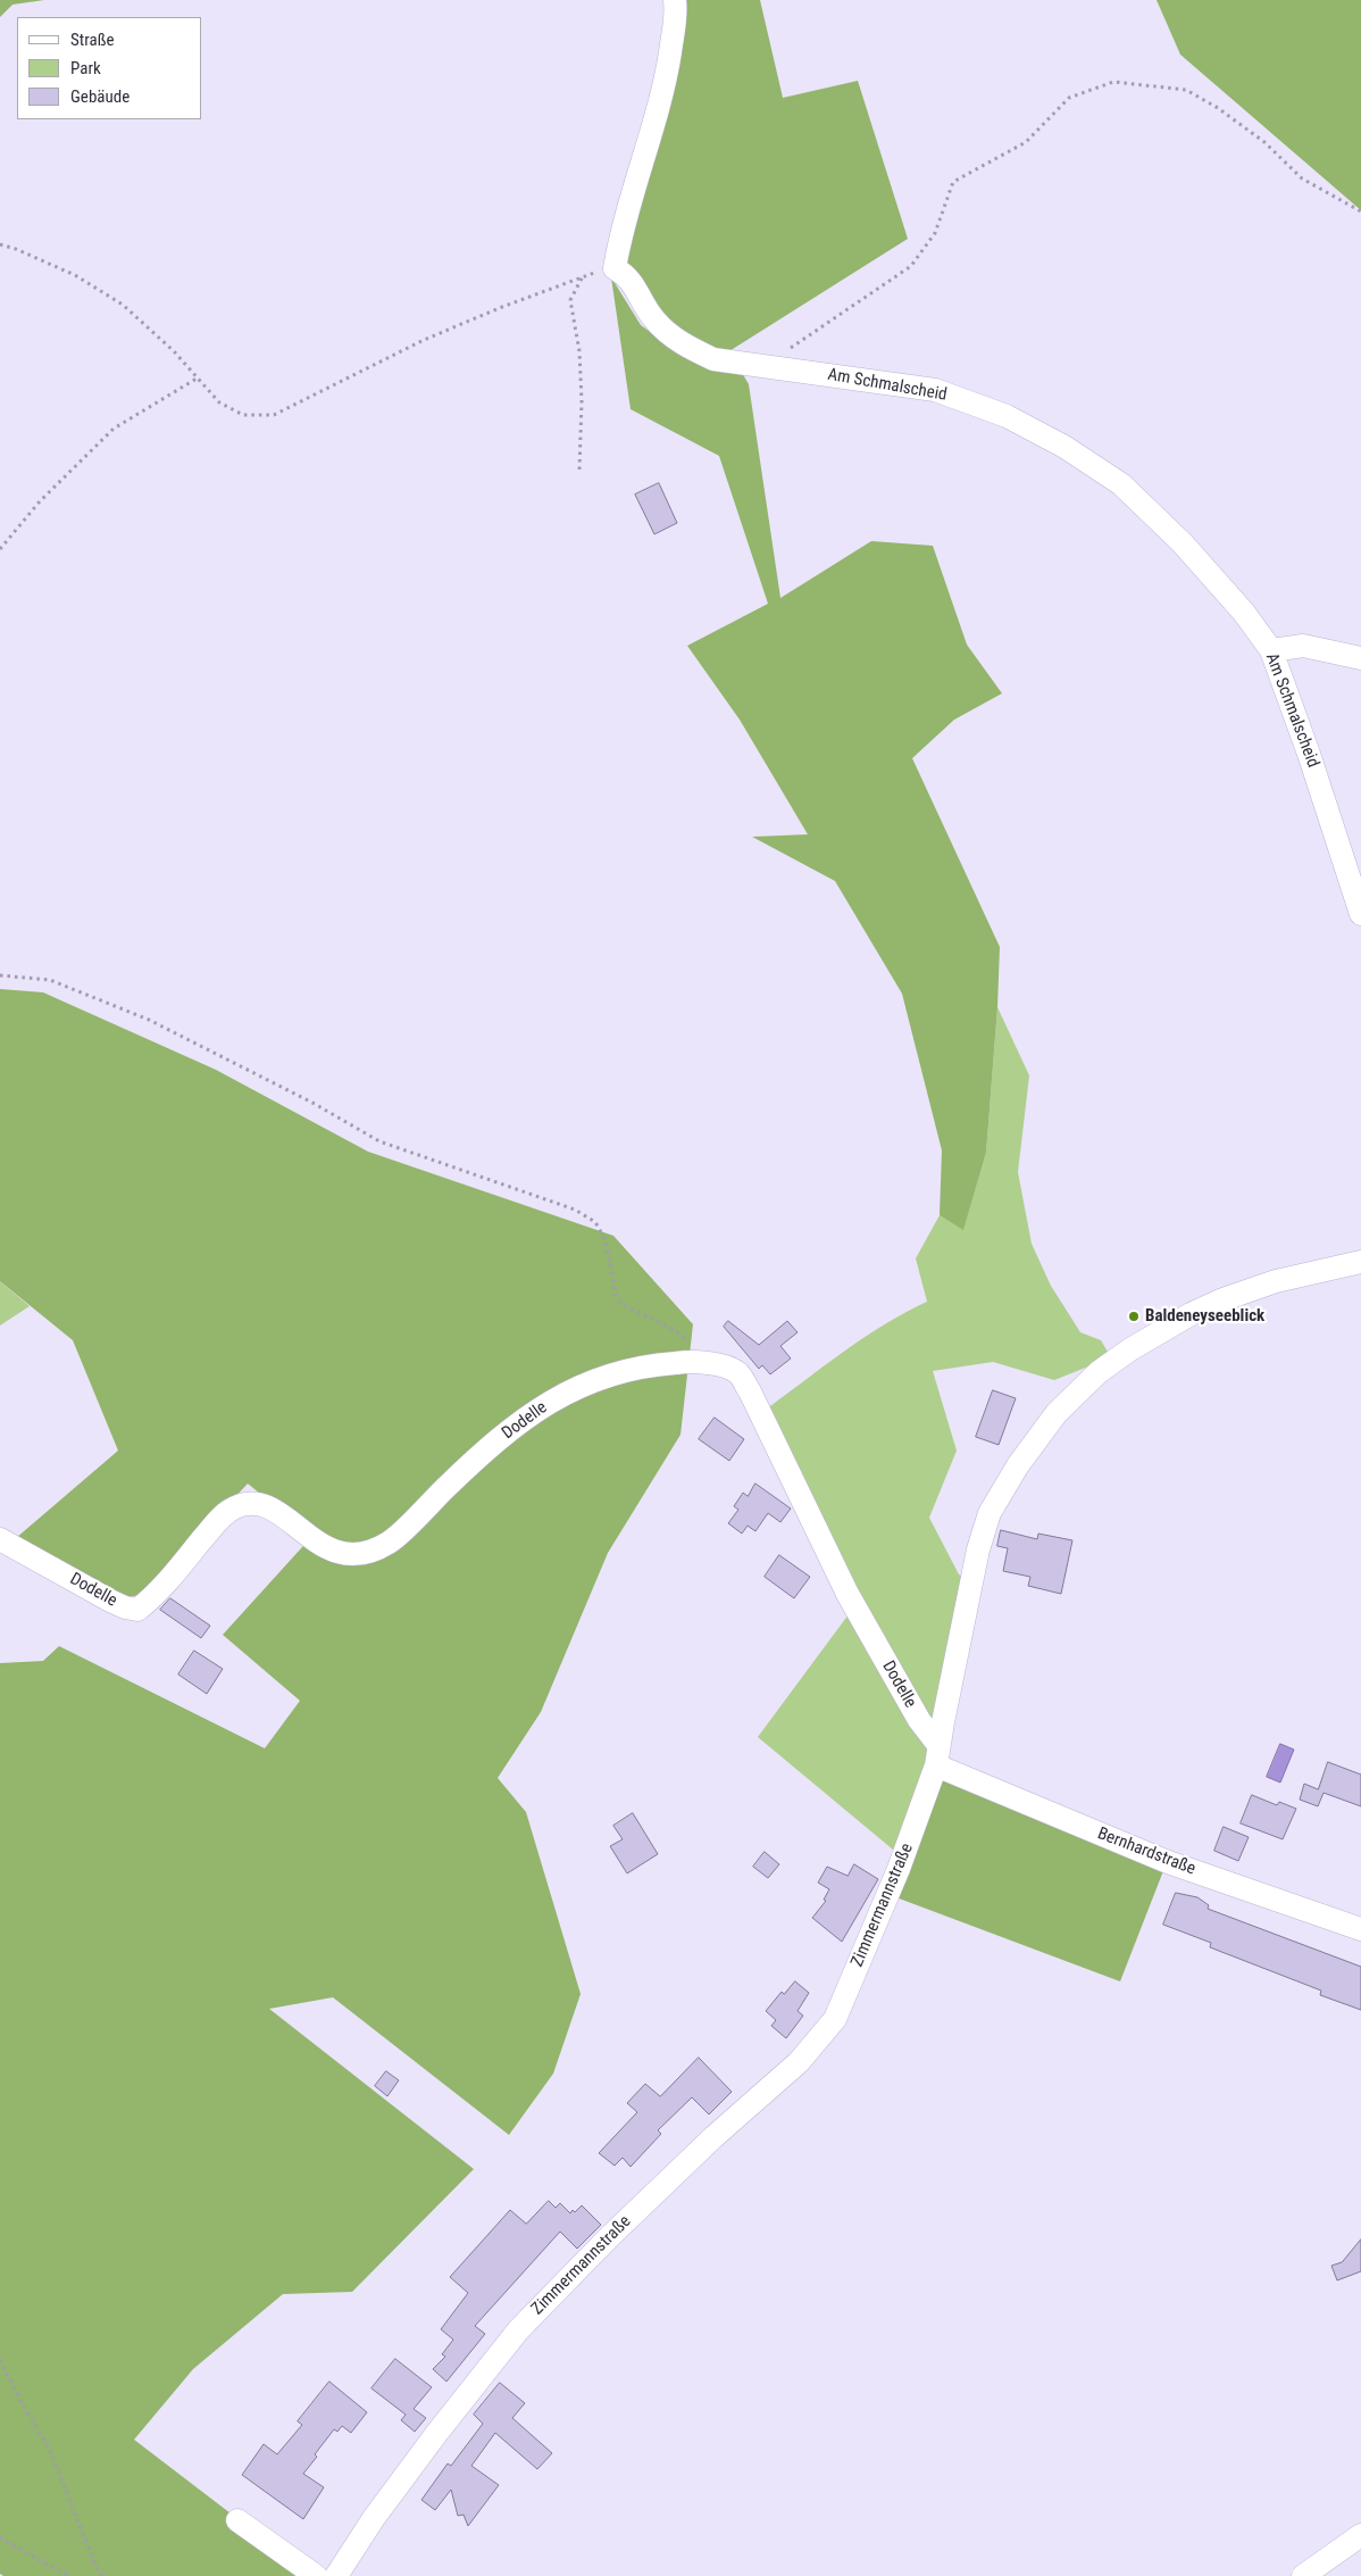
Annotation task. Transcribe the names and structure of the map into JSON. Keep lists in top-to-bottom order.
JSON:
{
  "streets": {
    "street": [
      "Am Schmalscheid",
      "Dodelle",
      "Bernhardstraße",
      "Zimmermannstraße"
    ]
  },
  "crossings": [
    ["Dodelle", "Bernhardstraße"],
    ["Dodelle", "Zimmermannstraße"],
    ["Bernhardstraße", "Zimmermannstraße"]
  ],
  "places": ["Baldeneyseeblick"],
  "legend": ["Straße", "Park", "Gebäude"]
}
